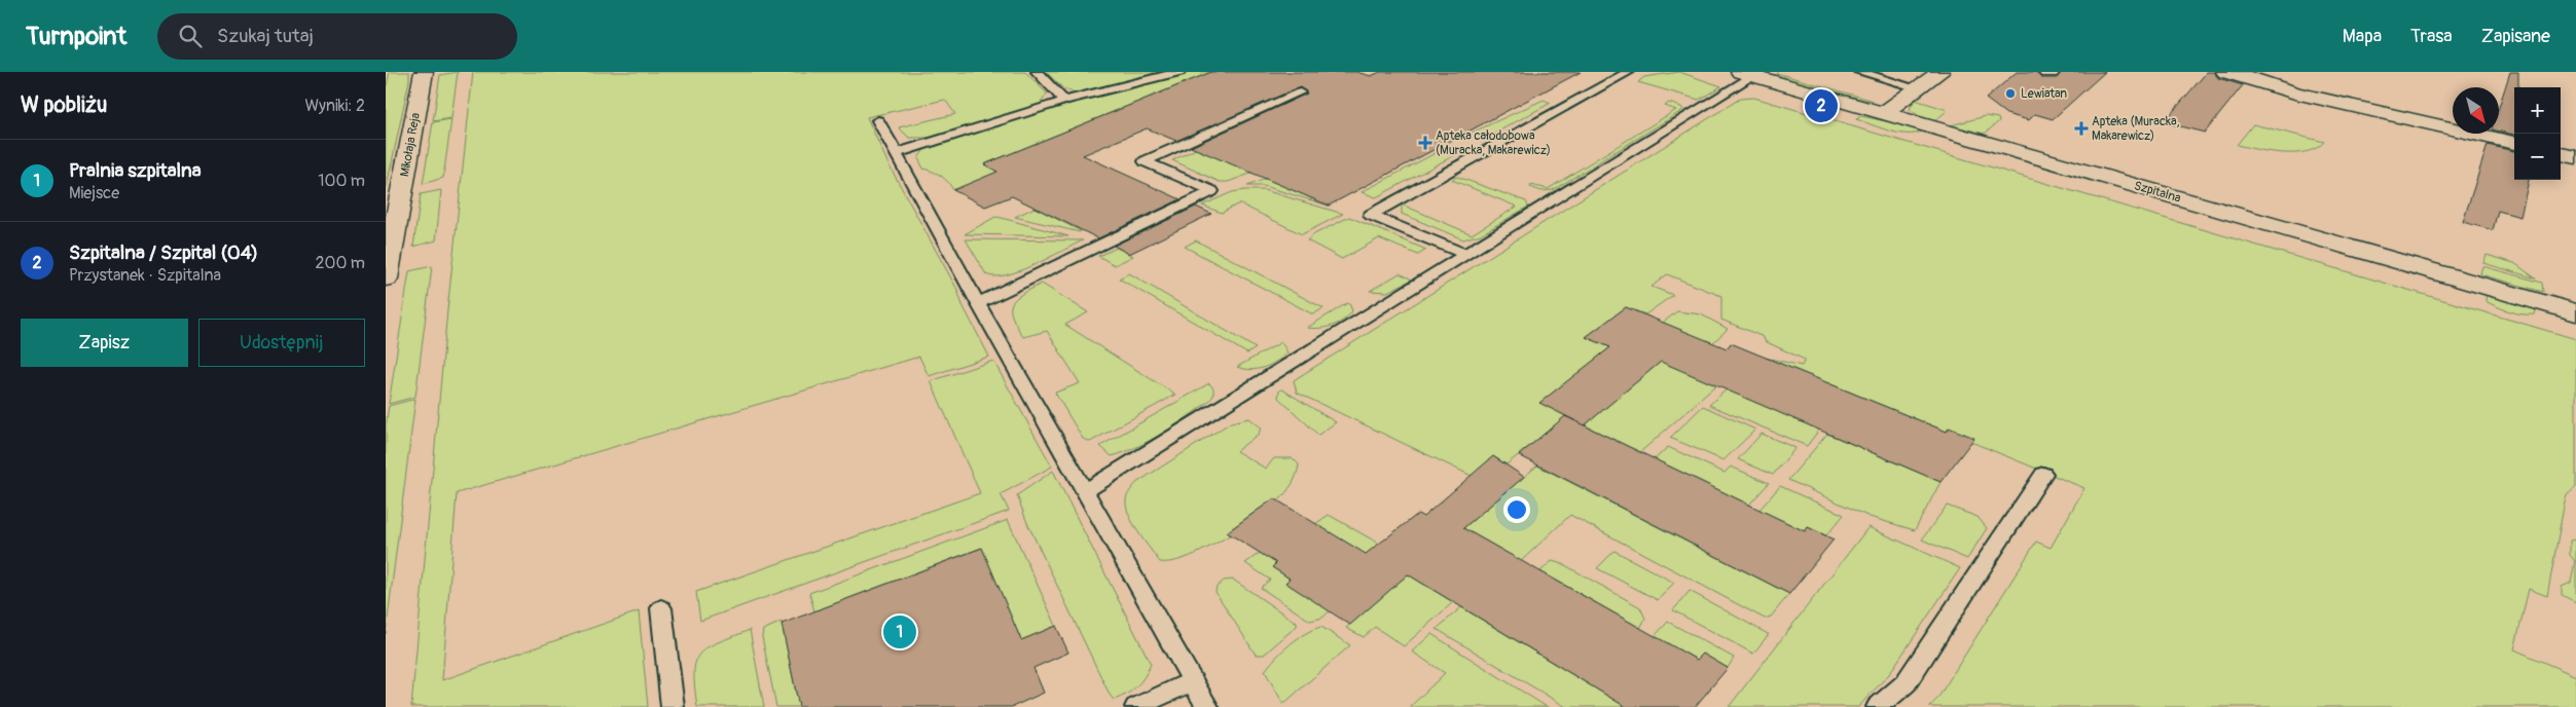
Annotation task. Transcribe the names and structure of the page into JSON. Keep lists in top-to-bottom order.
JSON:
{
  "streets": {
    "street": ["Mikołaja Reja", "Szpitalna"]
  },
  "places": {
    "other": ["Lewiatan"],
    "health": ["Apteka (Muracka, Makarewicz)", "Apteka całodobowa (Muracka, Makarewicz)"]
  },
  "north": "bottom right",
  "page": {
    "header": "Turnpoint",
    "search": "Szukaj tutaj",
    "nav": ["Mapa", "Trasa", "Zapisane"],
    "heading": ["W pobliżu", "Wyniki: 2"],
    "map_buttons": ["+", "−"],
    "pins": ["2", "1"],
    "list": [
      {
        "mark": "1",
        "name": "Pralnia szpitalna",
        "note": "Miejsce",
        "value": "100 m"
      },
      {
        "mark": "2",
        "name": "Szpitalna / Szpital (04)",
        "note": "Przystanek · Szpitalna",
        "value": "200 m"
      }
    ],
    "buttons": ["Zapisz", "Udostępnij"]
  }
}
